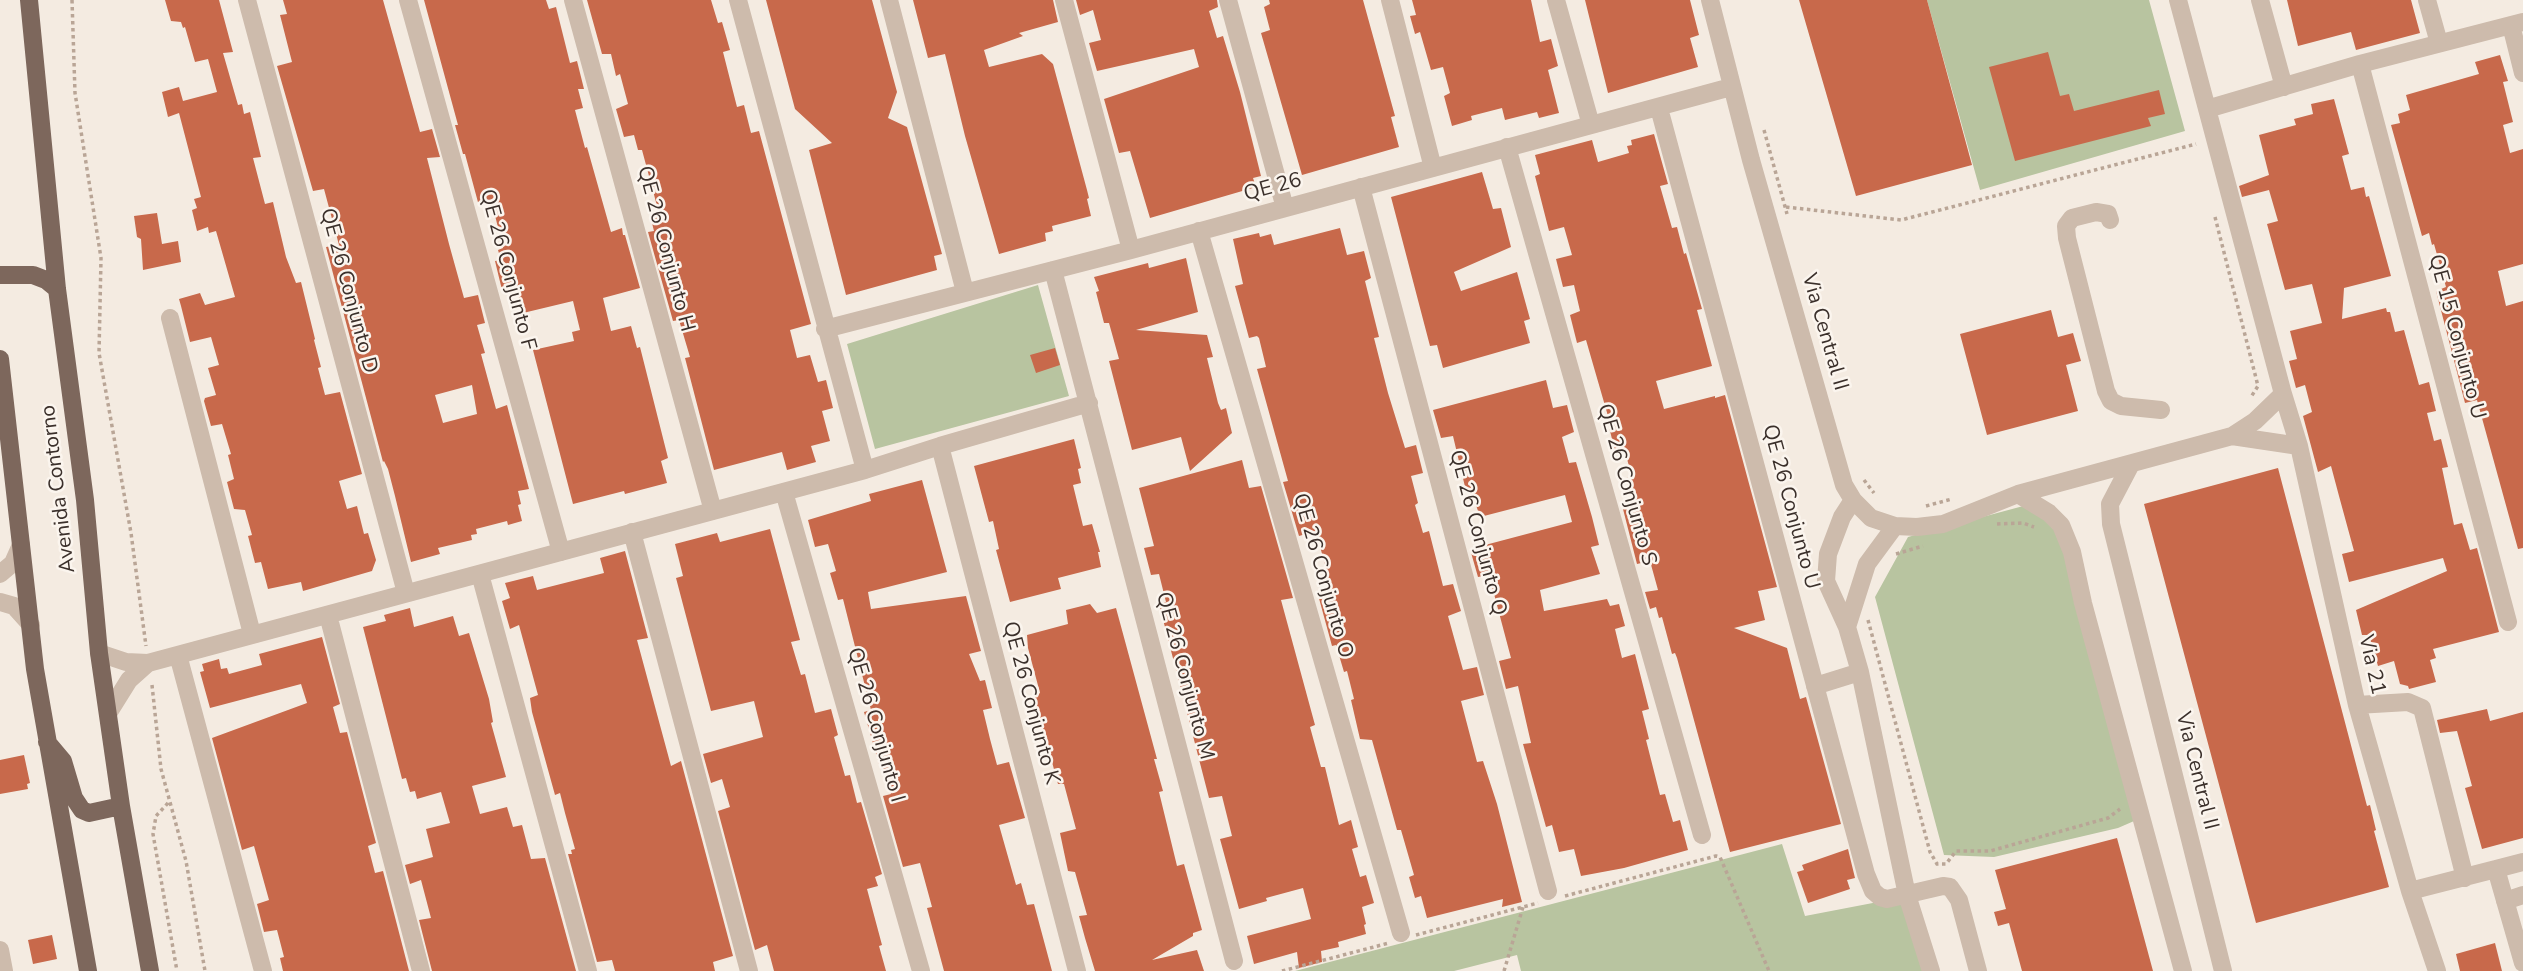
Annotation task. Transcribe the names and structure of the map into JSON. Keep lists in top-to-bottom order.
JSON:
{
  "streets": {
    "main road": ["Avenida Contorno"],
    "street": [
      "QE 26",
      "QE 26 Conjunto H",
      "QE 26 Conjunto F",
      "QE 26 Conjunto D",
      "Via Central II",
      "QE 15 Conjunto U",
      "QE 26 Conjunto S",
      "QE 26 Conjunto U",
      "QE 26 Conjunto Q",
      "QE 26 Conjunto O",
      "Via 21",
      "QE 26 Conjunto M",
      "QE 26 Conjunto K",
      "QE 26 Conjunto I"
    ]
  },
  "crossings": [
    ["QE 26", "Via Central II"],
    ["QE 26", "QE 26 Conjunto S"],
    ["QE 26", "QE 26 Conjunto U"],
    ["QE 26", "QE 26 Conjunto Q"],
    ["QE 26", "QE 26 Conjunto O"],
    ["QE 26", "QE 26 Conjunto M"],
    ["Via Central II", "Via 21"]
  ]
}
